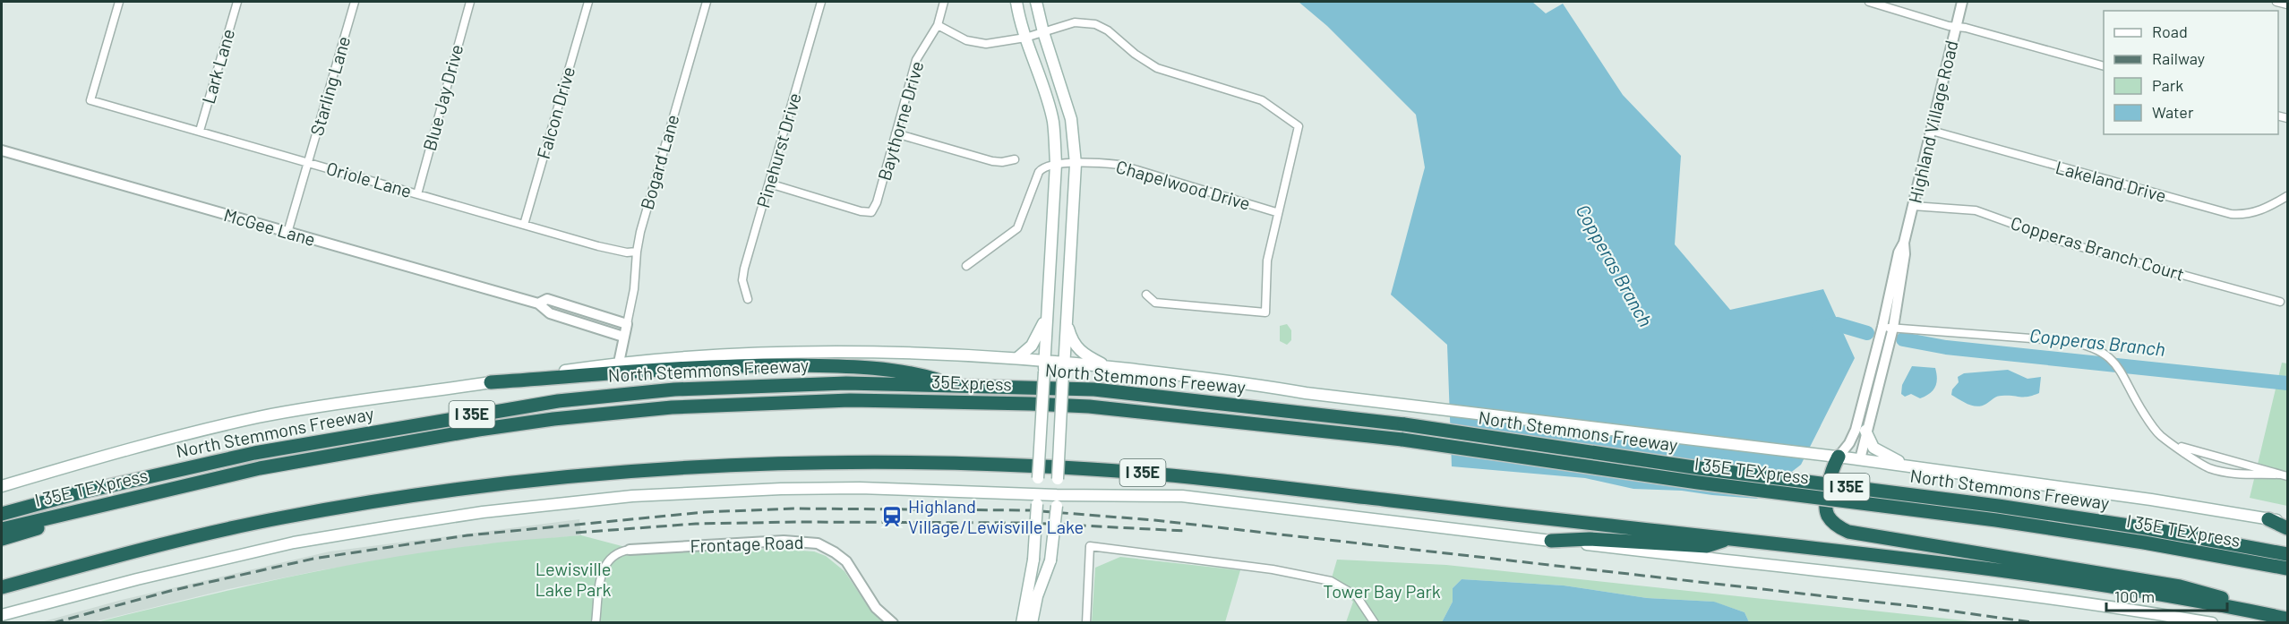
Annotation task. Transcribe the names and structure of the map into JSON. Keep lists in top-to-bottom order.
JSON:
{
  "streets": {
    "highway": [
      "North Stemmons Freeway",
      "35Express",
      "I 35E",
      "I 35E TEXpress"
    ],
    "street": [
      "Lark Lane",
      "Starling Lane",
      "Blue Jay Drive",
      "Falcon Drive",
      "Baythorne Drive",
      "Highland Village Road",
      "Pinehurst Drive",
      "Bogard Lane",
      "Oriole Lane",
      "Lakeland Drive",
      "Chapelwood Drive",
      "McGee Lane",
      "Copperas Branch Court",
      "Frontage Road"
    ]
  },
  "crossings": [
    ["Lark Lane", "Oriole Lane"],
    ["Starling Lane", "Oriole Lane"],
    ["Starling Lane", "McGee Lane"],
    ["Blue Jay Drive", "Oriole Lane"],
    ["Falcon Drive", "Oriole Lane"],
    ["Baythorne Drive", "Pinehurst Drive"],
    ["Highland Village Road", "Lakeland Drive"],
    ["Highland Village Road", "Copperas Branch Court"],
    ["Highland Village Road", "North Stemmons Freeway"],
    ["Bogard Lane", "Oriole Lane"],
    ["Bogard Lane", "McGee Lane"],
    ["35Express", "I 35E TEXpress"]
  ],
  "water": ["Copperas Branch"],
  "parks": ["Lewisville Lake Park", "Tower Bay Park"],
  "places": {
    "station": ["Highland Village/Lewisville Lake"]
  },
  "legend": [
    "Road",
    "Railway",
    "Park",
    "Water"
  ],
  "scale_bar": "100 m"
}
